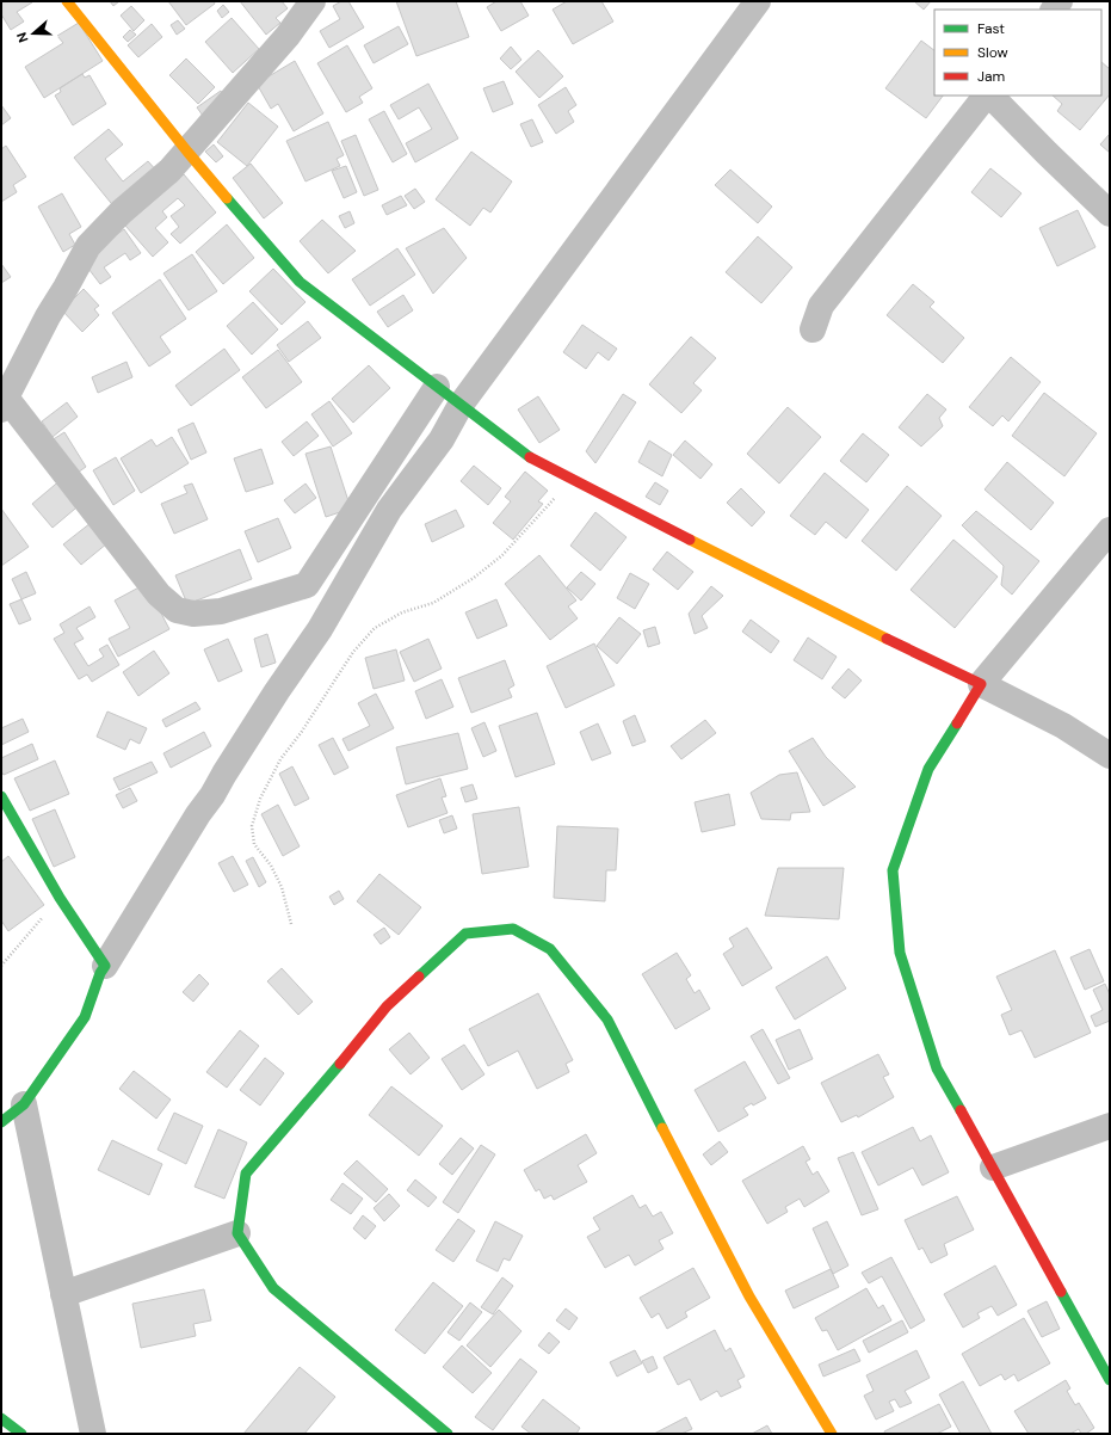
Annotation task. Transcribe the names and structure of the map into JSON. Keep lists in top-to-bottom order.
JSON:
{
  "legend": ["Fast", "Slow", "Jam"],
  "north": "left"
}
